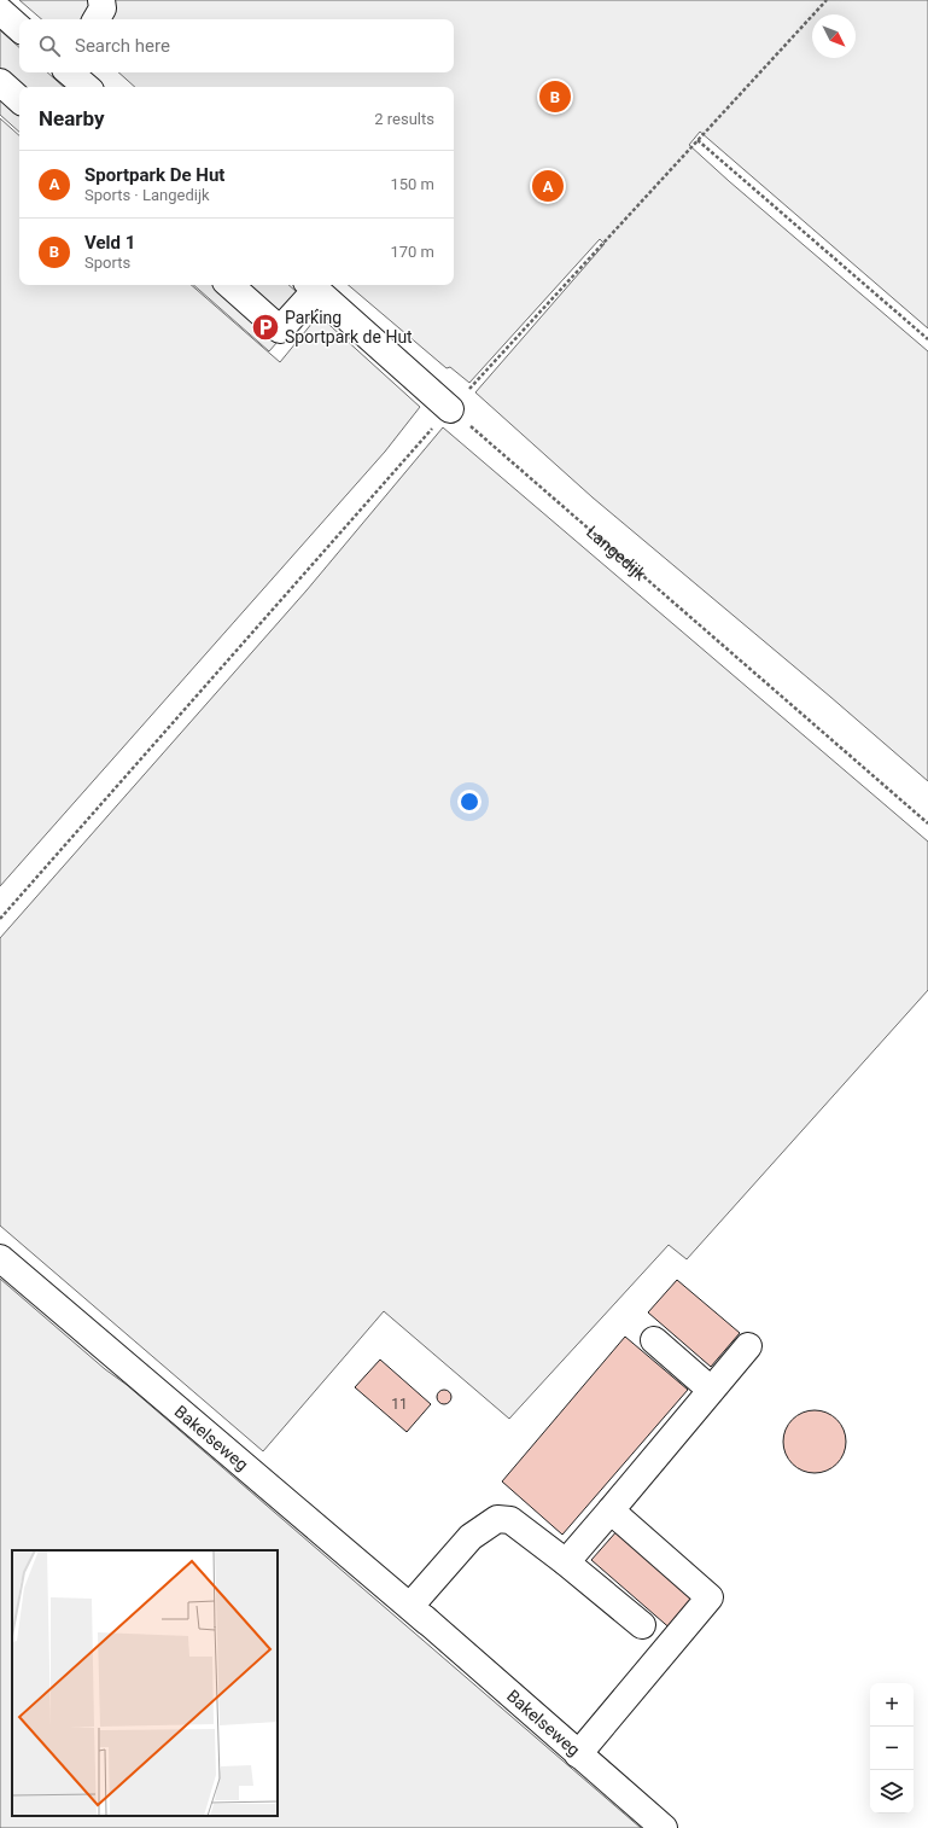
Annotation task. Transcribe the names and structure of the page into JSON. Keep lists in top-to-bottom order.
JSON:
{
  "streets": {
    "street": ["Bakelseweg"],
    "path": ["Langedijk"]
  },
  "places": {
    "parking": ["Parking Sportpark de Hut"]
  },
  "house_numbers": ["11"],
  "north": "bottom right",
  "page": {
    "search": "Search here",
    "pins": ["B", "A"],
    "heading": ["Nearby", "2 results"],
    "list": [
      {
        "mark": "A",
        "name": "Sportpark De Hut",
        "note": "Sports · Langedijk",
        "value": "150 m"
      },
      {
        "mark": "B",
        "name": "Veld 1",
        "note": "Sports",
        "value": "170 m"
      }
    ],
    "map_buttons": ["+", "−"]
  }
}
